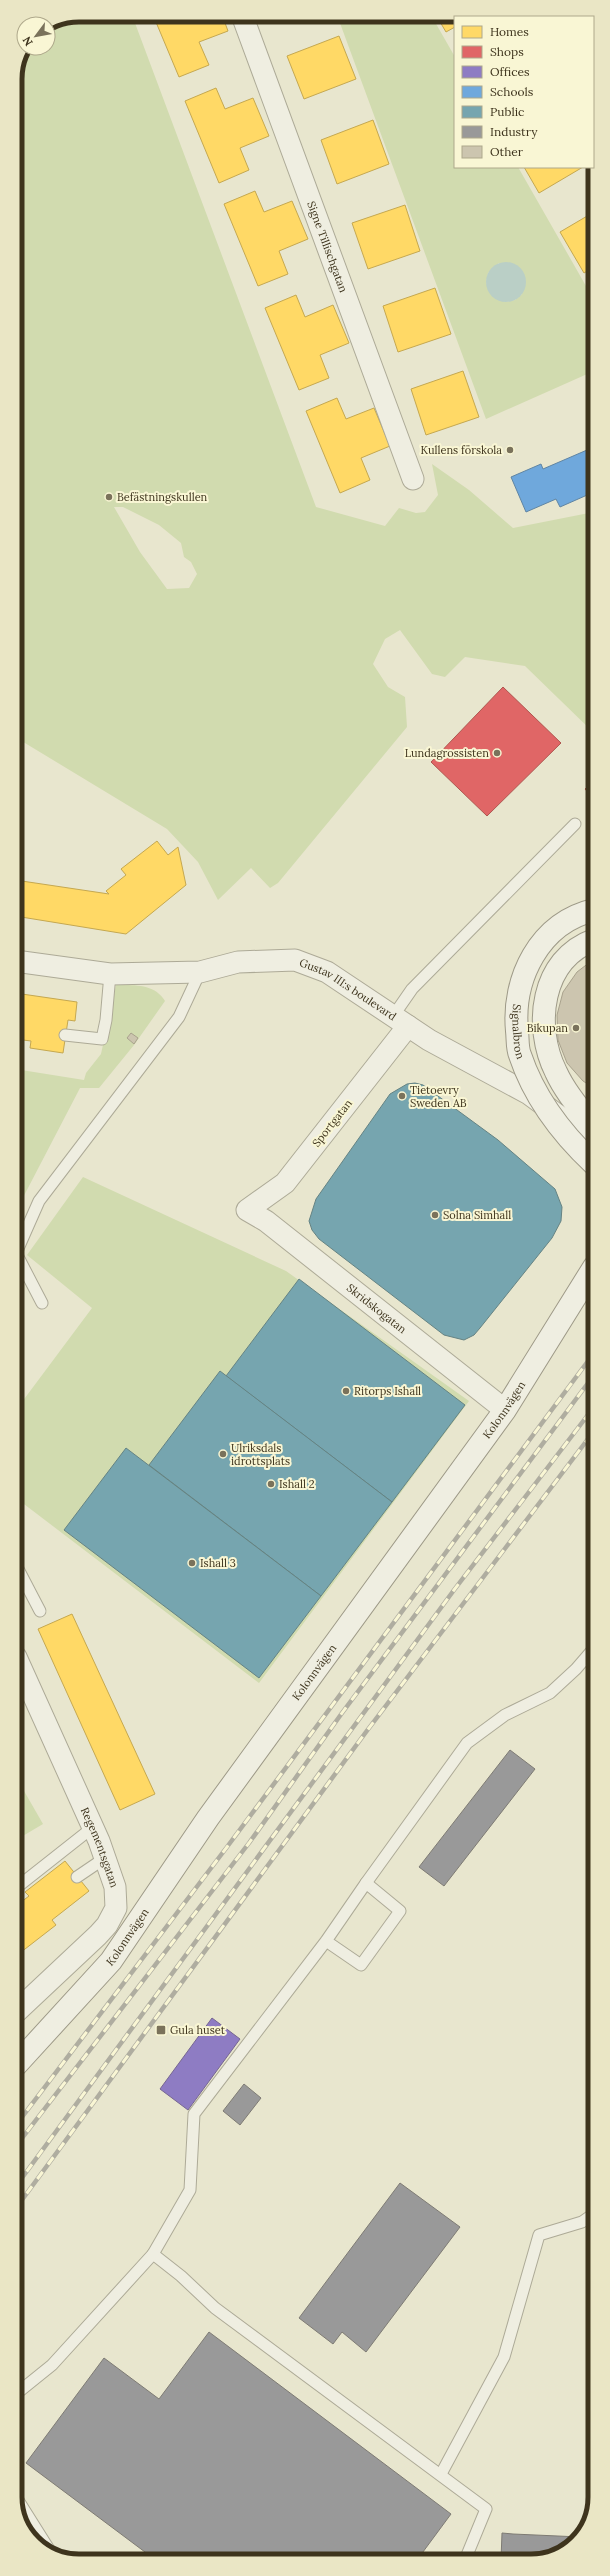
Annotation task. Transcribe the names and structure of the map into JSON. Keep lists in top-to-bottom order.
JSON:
{
  "streets": {
    "street": [
      "Signe Tillischgatan",
      "Gustav III:s boulevard",
      "Signalbron",
      "Sportgatan",
      "Skridskogatan",
      "Kolonnvägen",
      "Regementsgatan"
    ]
  },
  "crossings": [
    ["Gustav III:s boulevard", "Sportgatan"],
    ["Sportgatan", "Skridskogatan"],
    ["Skridskogatan", "Kolonnvägen"]
  ],
  "places": {
    "other": [
      "Kullens förskola",
      "Befästningskullen",
      "Lundagrossisten",
      "Bikupan",
      "Tietoevry Sweden AB",
      "Solna Simhall",
      "Ritorps Ishall",
      "Ulriksdals idrottsplats",
      "Ishall 2",
      "Ishall 3"
    ],
    "transit": ["Gula huset"]
  },
  "legend": [
    "Homes",
    "Shops",
    "Offices",
    "Schools",
    "Public",
    "Industry",
    "Other"
  ],
  "north": "bottom left"
}
